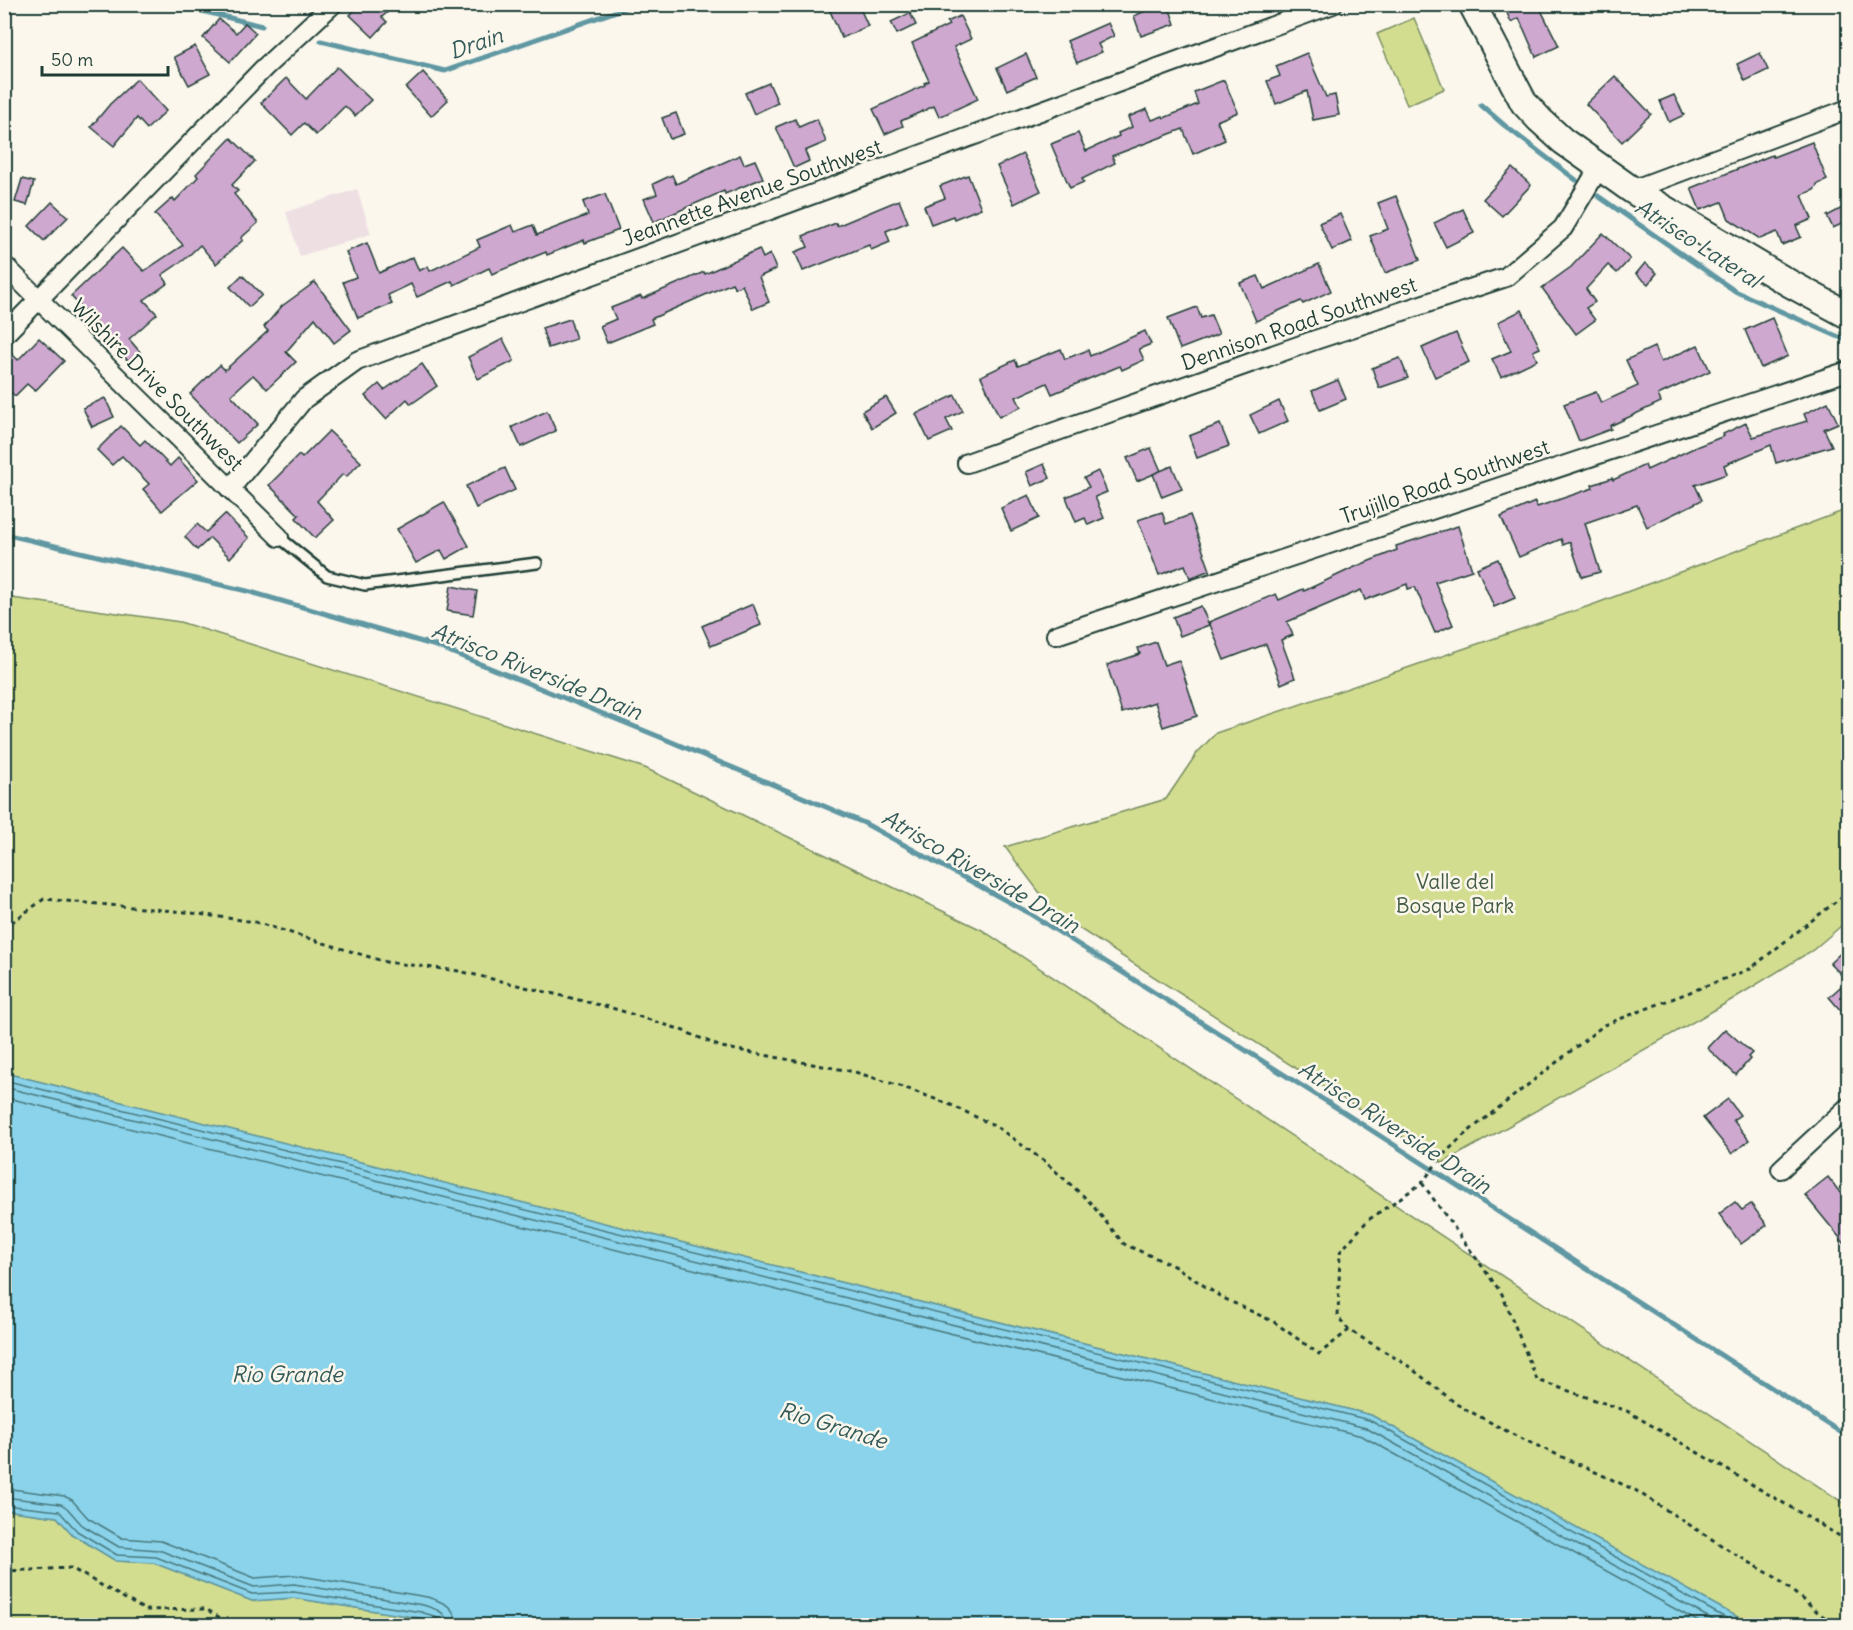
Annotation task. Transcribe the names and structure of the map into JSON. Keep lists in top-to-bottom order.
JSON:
{
  "streets": {
    "street": [
      "Jeannette Avenue Southwest",
      "Dennison Road Southwest",
      "Wilshire Drive Southwest",
      "Trujillo Road Southwest"
    ]
  },
  "crossings": [
    ["Jeannette Avenue Southwest", "Wilshire Drive Southwest"]
  ],
  "water": [
    "Drain",
    "Atrisco Lateral",
    "Atrisco Riverside Drain",
    "Rio Grande"
  ],
  "parks": ["Valle del Bosque Park"],
  "scale_bar": "50 m"
}
